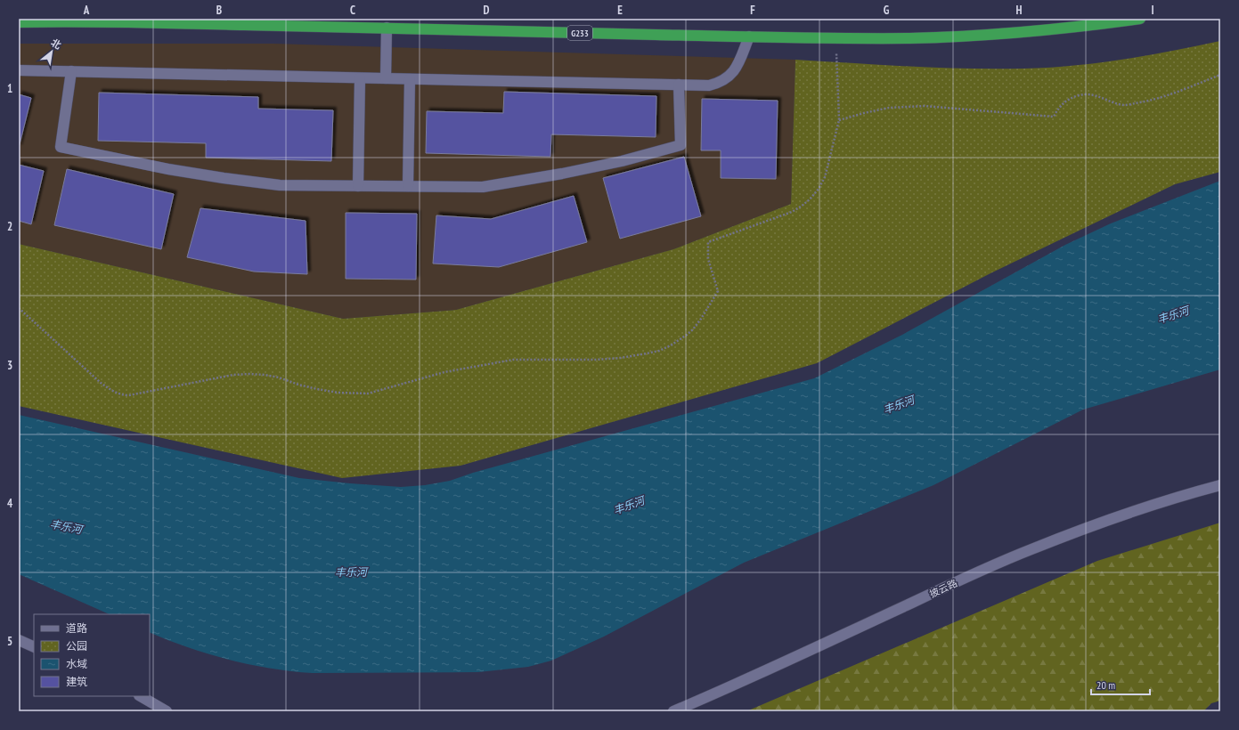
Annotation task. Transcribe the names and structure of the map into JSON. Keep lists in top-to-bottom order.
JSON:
{
  "streets": {
    "highway": ["G233"],
    "street": ["披云路"]
  },
  "water": ["丰乐河"],
  "legend": [
    "道路",
    "公园",
    "水域",
    "建筑"
  ],
  "scale_bar": "20 m",
  "north": "top right",
  "grid": {
    "columns": [
      "A",
      "B",
      "C",
      "D",
      "E",
      "F",
      "G",
      "H",
      "I"
    ],
    "rows": [
      "1",
      "2",
      "3",
      "4",
      "5"
    ]
  }
}
